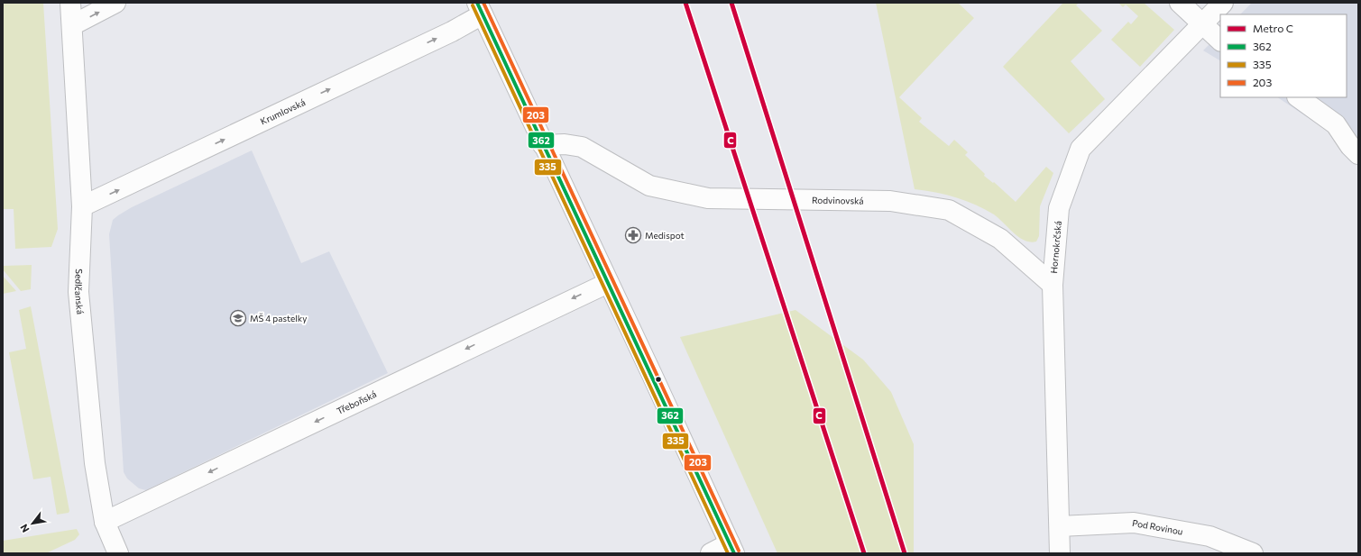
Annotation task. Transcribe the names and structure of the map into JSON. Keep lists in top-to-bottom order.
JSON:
{
  "streets": {
    "street": [
      "Krumlovská",
      "Rodvinovská",
      "Hornokrčská",
      "Sedlčanská",
      "Třeboňská",
      "Pod Rovinou"
    ]
  },
  "crossings": [
    ["Krumlovská", "Sedlčanská"],
    ["Rodvinovská", "Hornokrčská"],
    ["Hornokrčská", "Pod Rovinou"],
    ["Sedlčanská", "Třeboňská"]
  ],
  "one_way": ["Krumlovská", "Třeboňská"],
  "places": {
    "pharmacy": ["Medispot"],
    "school or university": ["MŠ 4 pastelky"]
  },
  "lines": [
    "metro line C",
    "transit line 362",
    "transit line 203",
    "transit line 335"
  ],
  "legend": [
    "Metro C",
    "362",
    "335",
    "203"
  ],
  "north": "bottom left"
}
